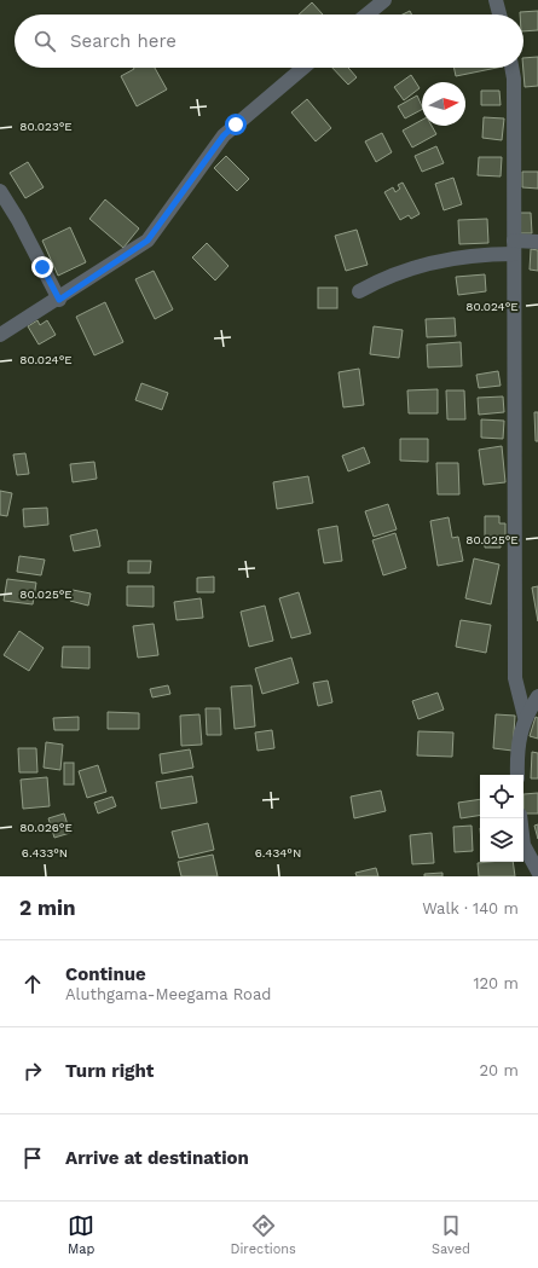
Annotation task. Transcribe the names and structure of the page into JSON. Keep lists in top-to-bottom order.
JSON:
{
  "north": "right",
  "page": {
    "search": "Search here",
    "heading": ["2 min", "Walk · 140 m"],
    "list": [
      ["Continue", "Aluthgama-Meegama Road", "120 m"],
      ["Turn right", "20 m"],
      "Arrive at destination"
    ],
    "nav": ["Map", "Directions", "Saved"]
  },
  "coordinates": [
    "80.023°E",
    "80.024°E",
    "80.025°E",
    "80.026°E",
    "6.433°N",
    "6.434°N"
  ]
}
